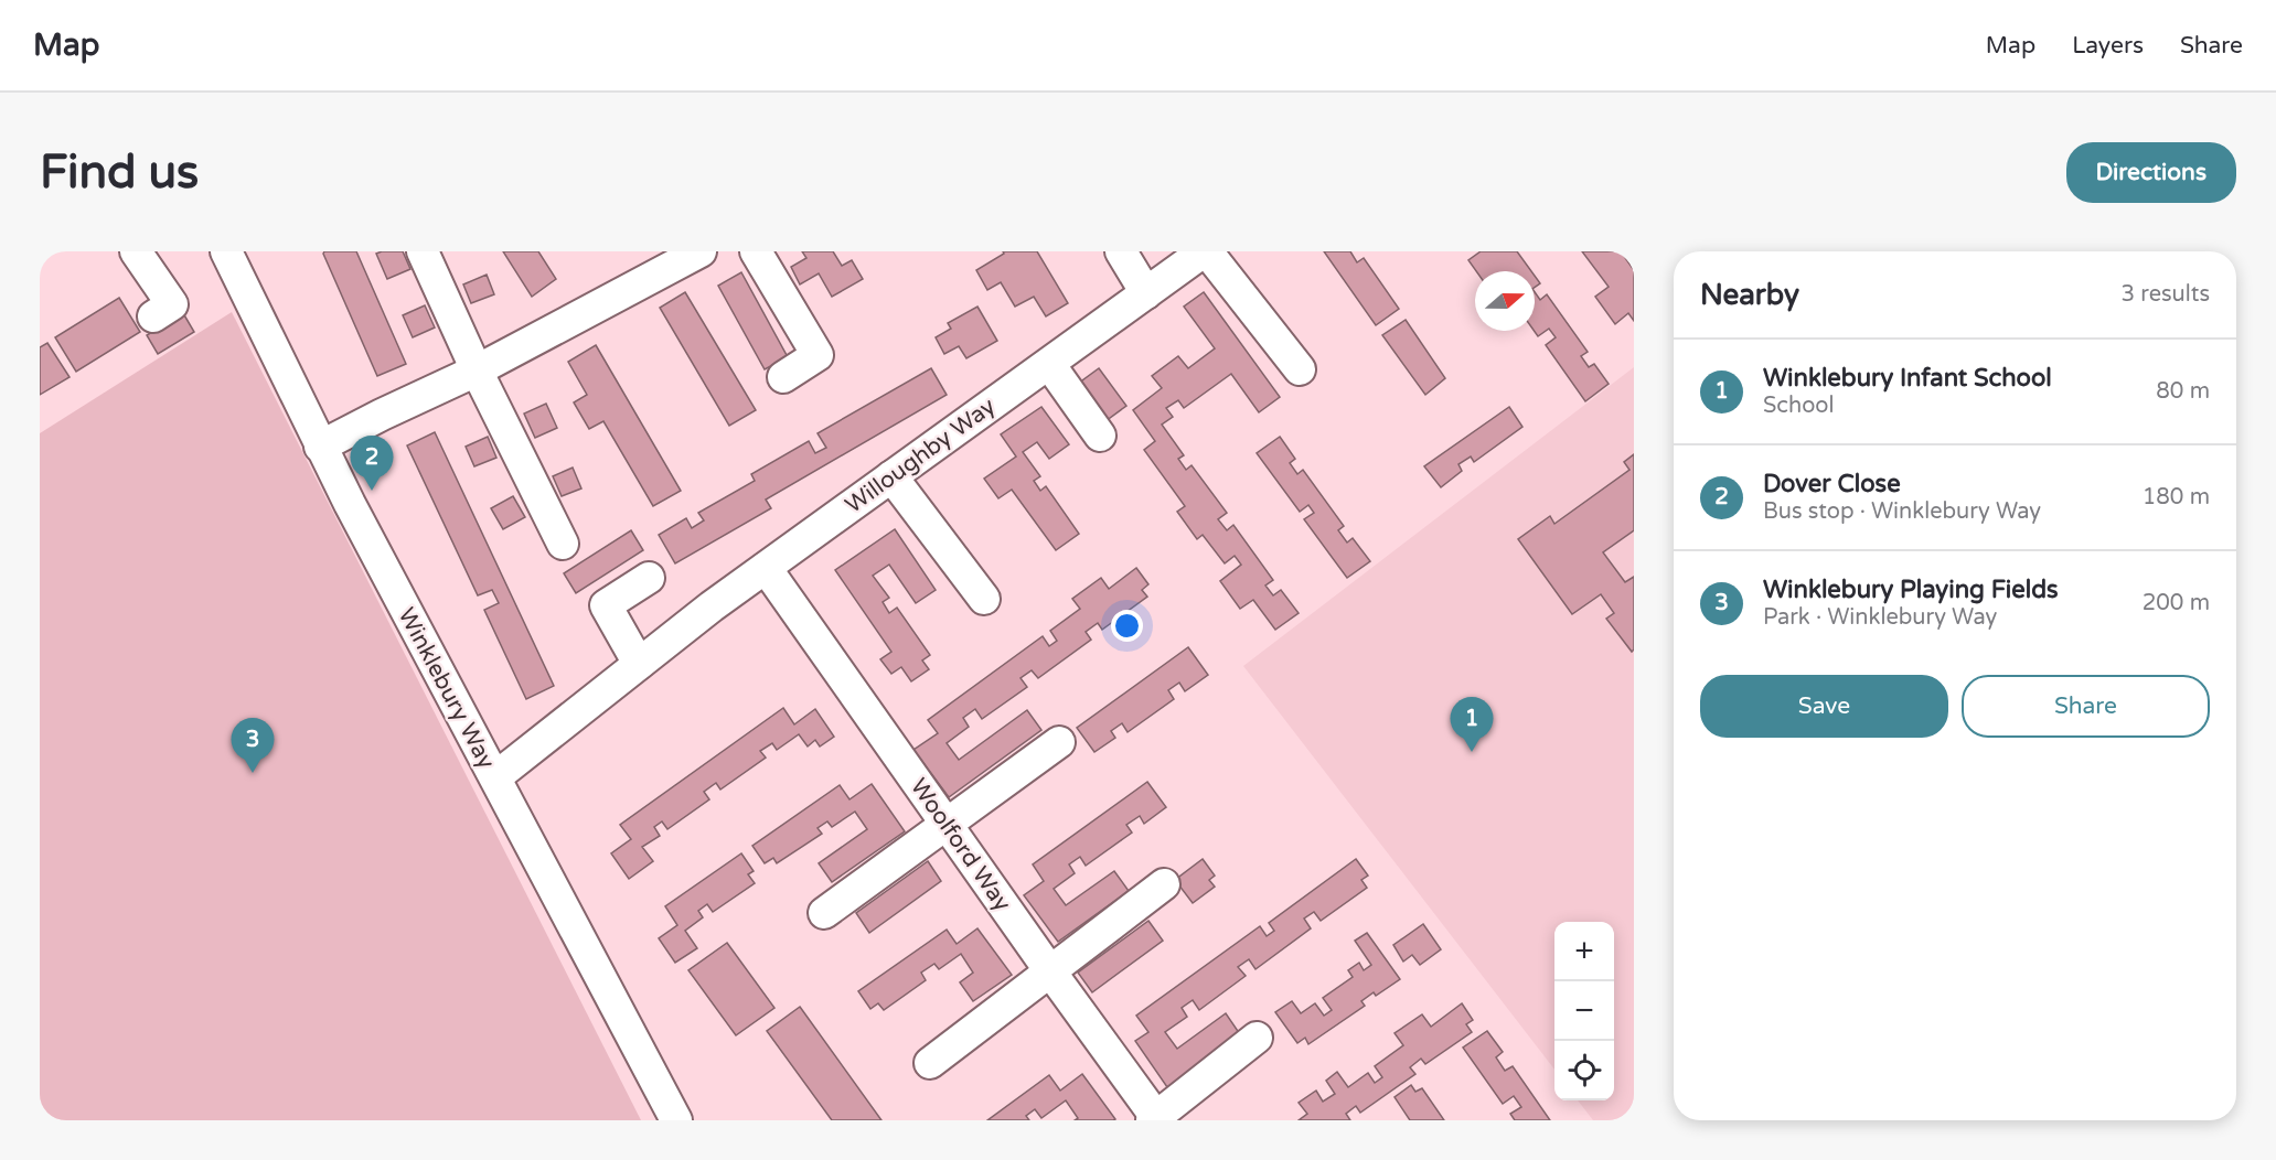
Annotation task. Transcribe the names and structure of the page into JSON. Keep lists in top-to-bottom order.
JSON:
{
  "streets": {
    "street": ["Willoughby Way", "Winklebury Way", "Woolford Way"]
  },
  "crossings": [
    ["Willoughby Way", "Winklebury Way"],
    ["Willoughby Way", "Woolford Way"]
  ],
  "north": "right",
  "page": {
    "header": "Map",
    "nav": ["Map", "Layers", "Share"],
    "buttons": [
      "Directions",
      ["Save", "Share"]
    ],
    "title": "Find us",
    "heading": ["Nearby", "3 results"],
    "list": [
      {
        "mark": "1",
        "name": "Winklebury Infant School",
        "note": "School",
        "value": "80 m"
      },
      {
        "mark": "2",
        "name": "Dover Close",
        "note": "Bus stop · Winklebury Way",
        "value": "180 m"
      },
      {
        "mark": "3",
        "name": "Winklebury Playing Fields",
        "note": "Park · Winklebury Way",
        "value": "200 m"
      }
    ],
    "pins": ["2", "1", "3"],
    "map_buttons": ["+", "−"]
  }
}
